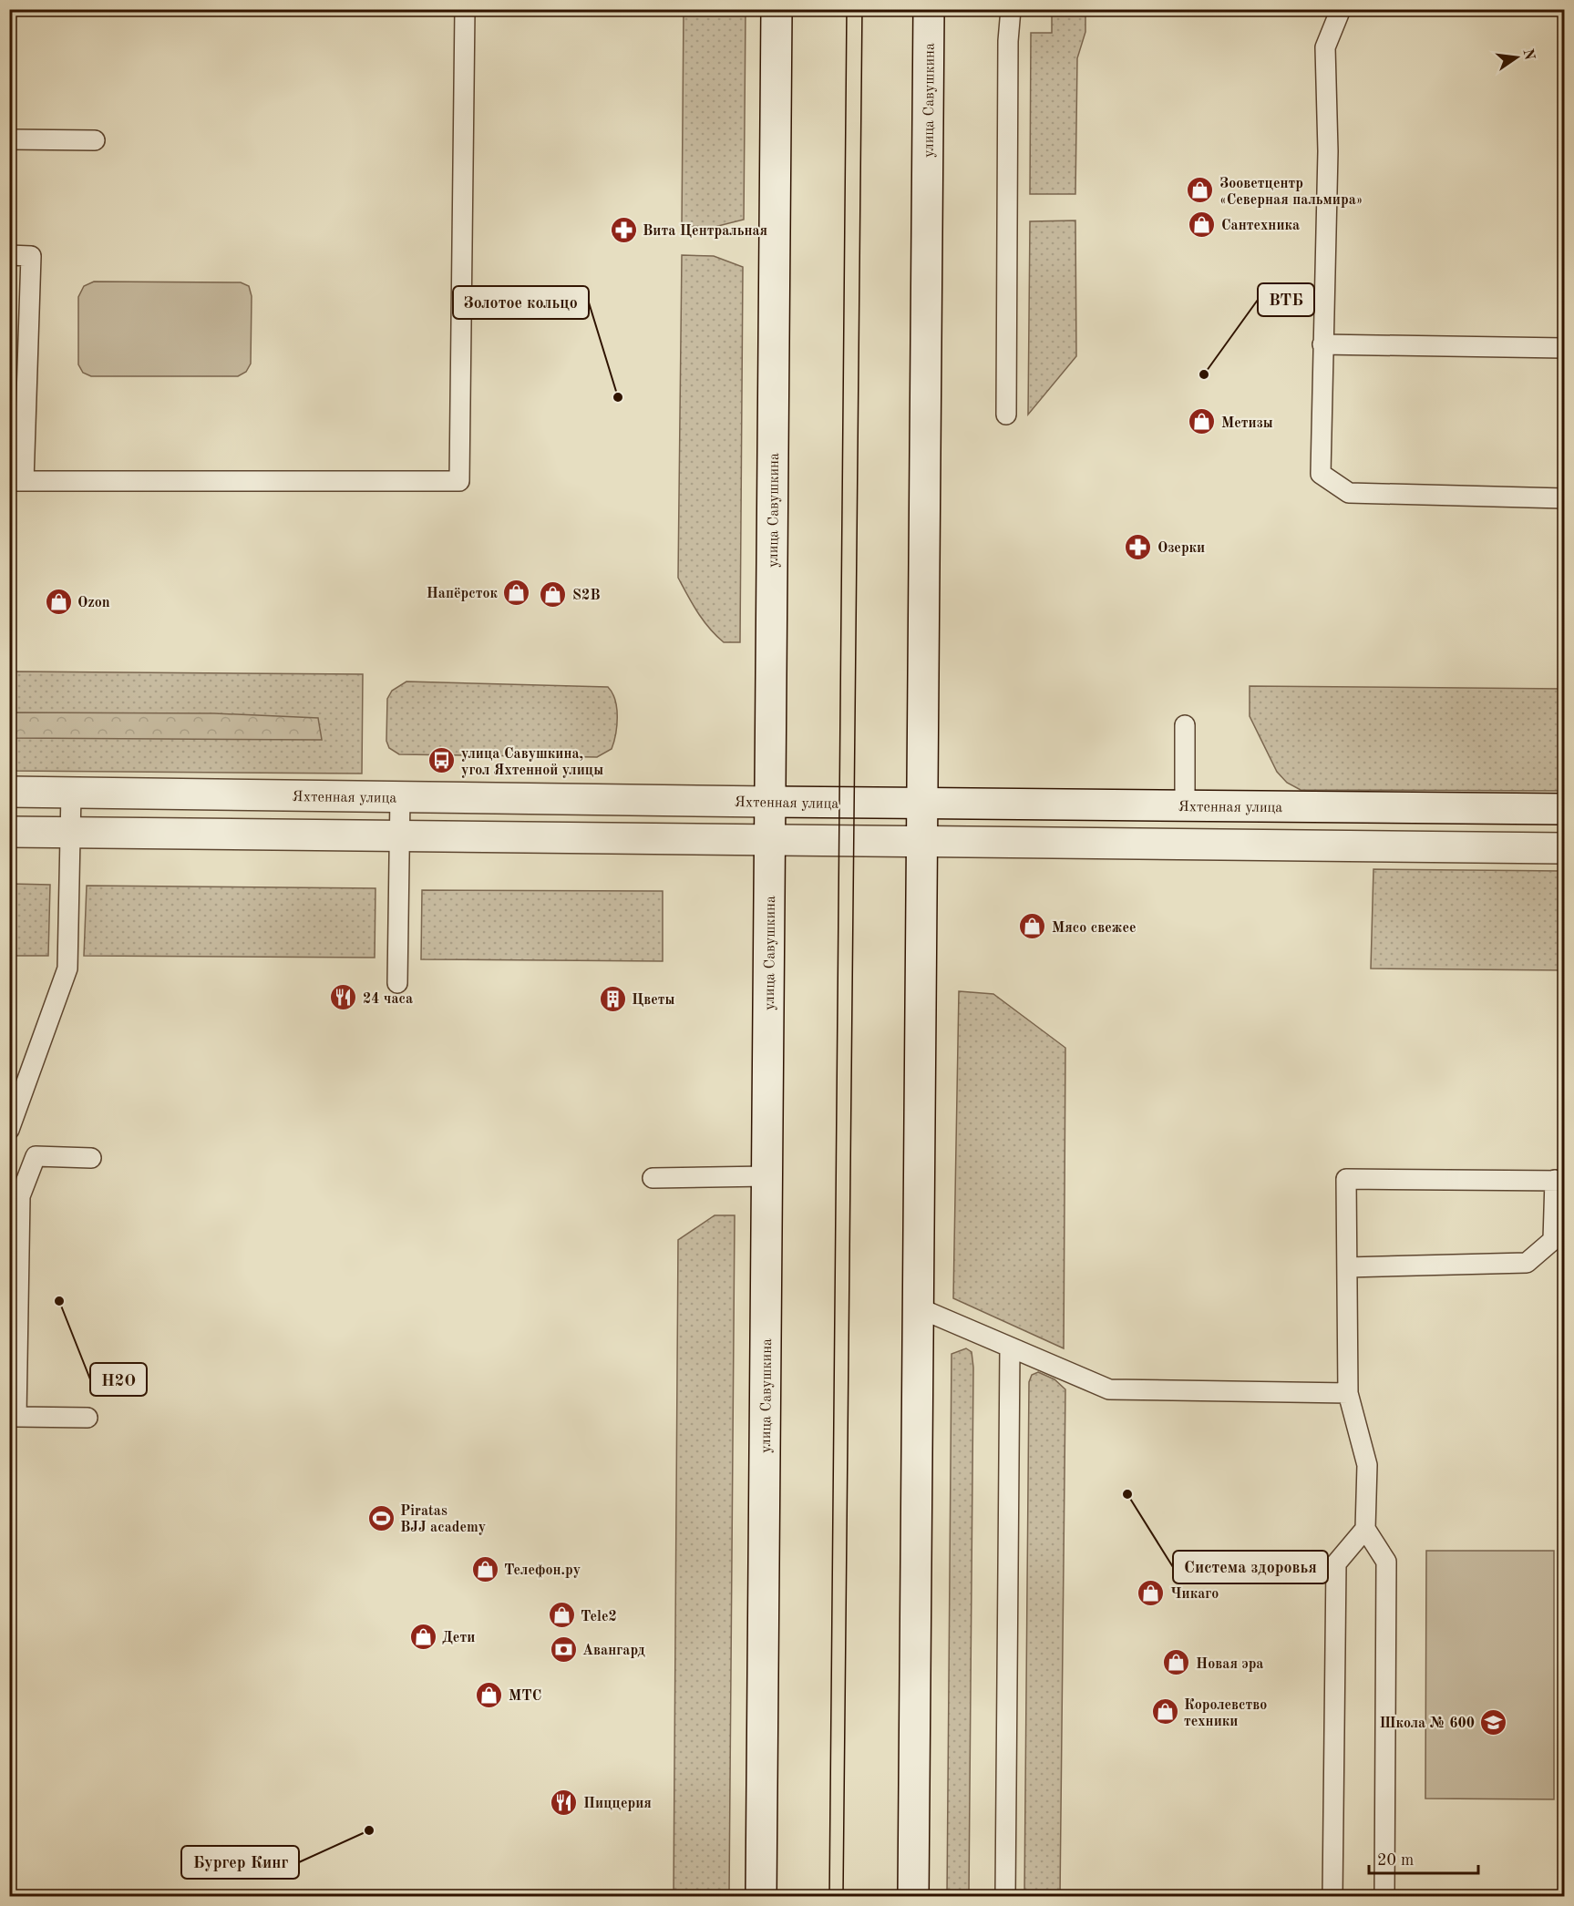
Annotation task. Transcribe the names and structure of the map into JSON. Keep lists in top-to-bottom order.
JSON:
{
  "streets": {
    "main road": ["улица Савушкина", "Яхтенная улица"]
  },
  "crossings": [
    ["улица Савушкина", "Яхтенная улица"]
  ],
  "places": {
    "shop": [
      "Зооветцентр «Северная пальмира»",
      "Сантехника",
      "Метизы",
      "Напёрсток",
      "S2B",
      "Ozon",
      "Мясо свежее",
      "Телефон.ру",
      "Чикаго",
      "Tele2",
      "Дети",
      "Новая эра",
      "МТС",
      "Королевство техники"
    ],
    "pharmacy": ["Вита Центральная", "Озерки"],
    "other": [
      "ВТБ",
      "Золотое кольцо",
      "H2O",
      "Cистема здоровья",
      "Бургер Кинг"
    ],
    "bus stop": ["улица Савушкина, угол Яхтенной улицы"],
    "restaurant": ["24 часа", "Пиццерия"],
    "building": ["Цветы"],
    "sports": ["Piratas BJJ academy"],
    "bank": ["Авангард"],
    "school or university": ["Школа № 600"]
  },
  "scale_bar": "20 m",
  "north": "right"
}
